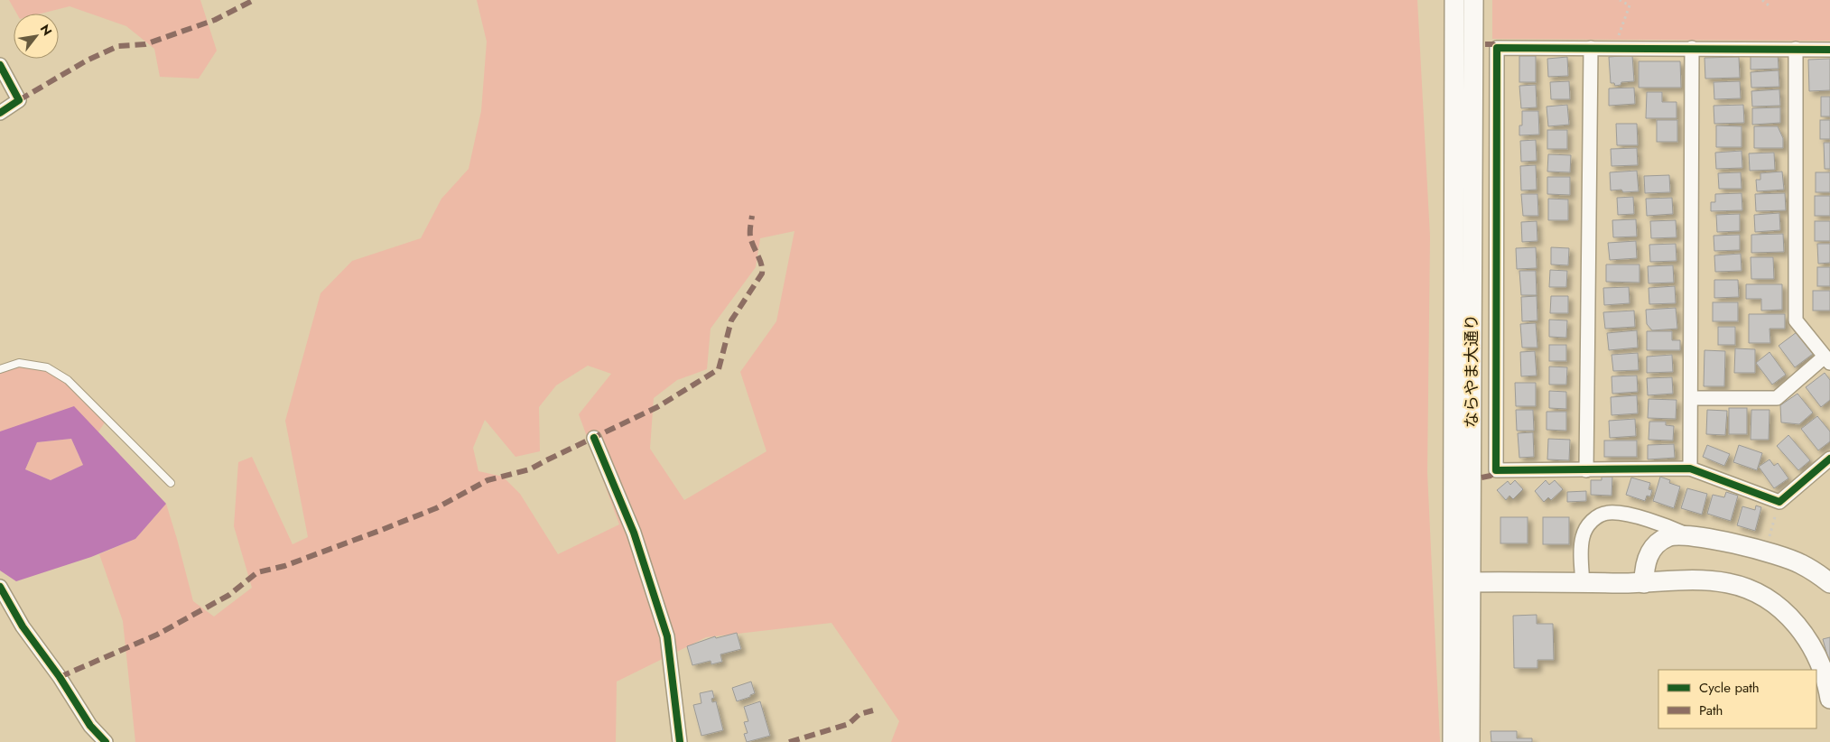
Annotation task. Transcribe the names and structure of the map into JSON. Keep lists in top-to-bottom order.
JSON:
{
  "streets": {
    "street": ["ならやま大通り"]
  },
  "legend": ["Cycle path", "Path"],
  "north": "top right"
}
